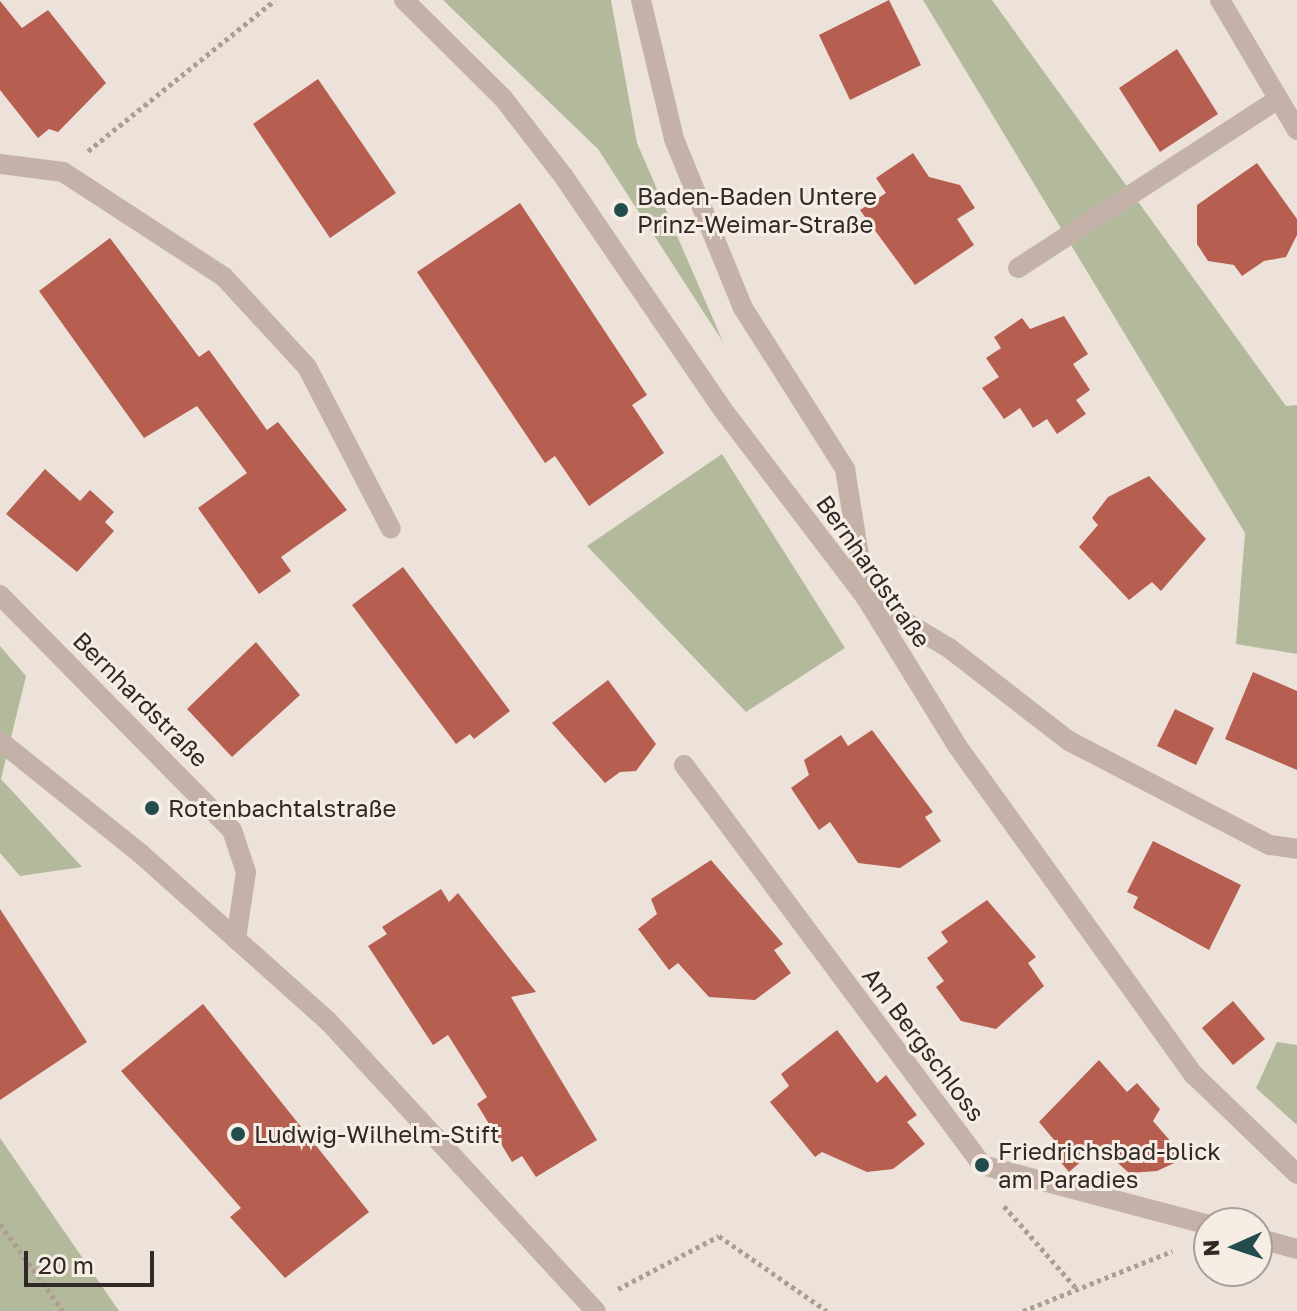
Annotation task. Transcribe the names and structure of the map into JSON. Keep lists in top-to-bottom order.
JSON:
{
  "streets": {
    "street": ["Bernhardstraße", "Am Bergschloss"]
  },
  "places": [
    "Baden-Baden Untere Prinz-Weimar-Straße",
    "Rotenbachtalstraße",
    "Ludwig-Wilhelm-Stift",
    "Friedrichsbad-blick am Paradies"
  ],
  "scale_bar": "20 m",
  "north": "left"
}
